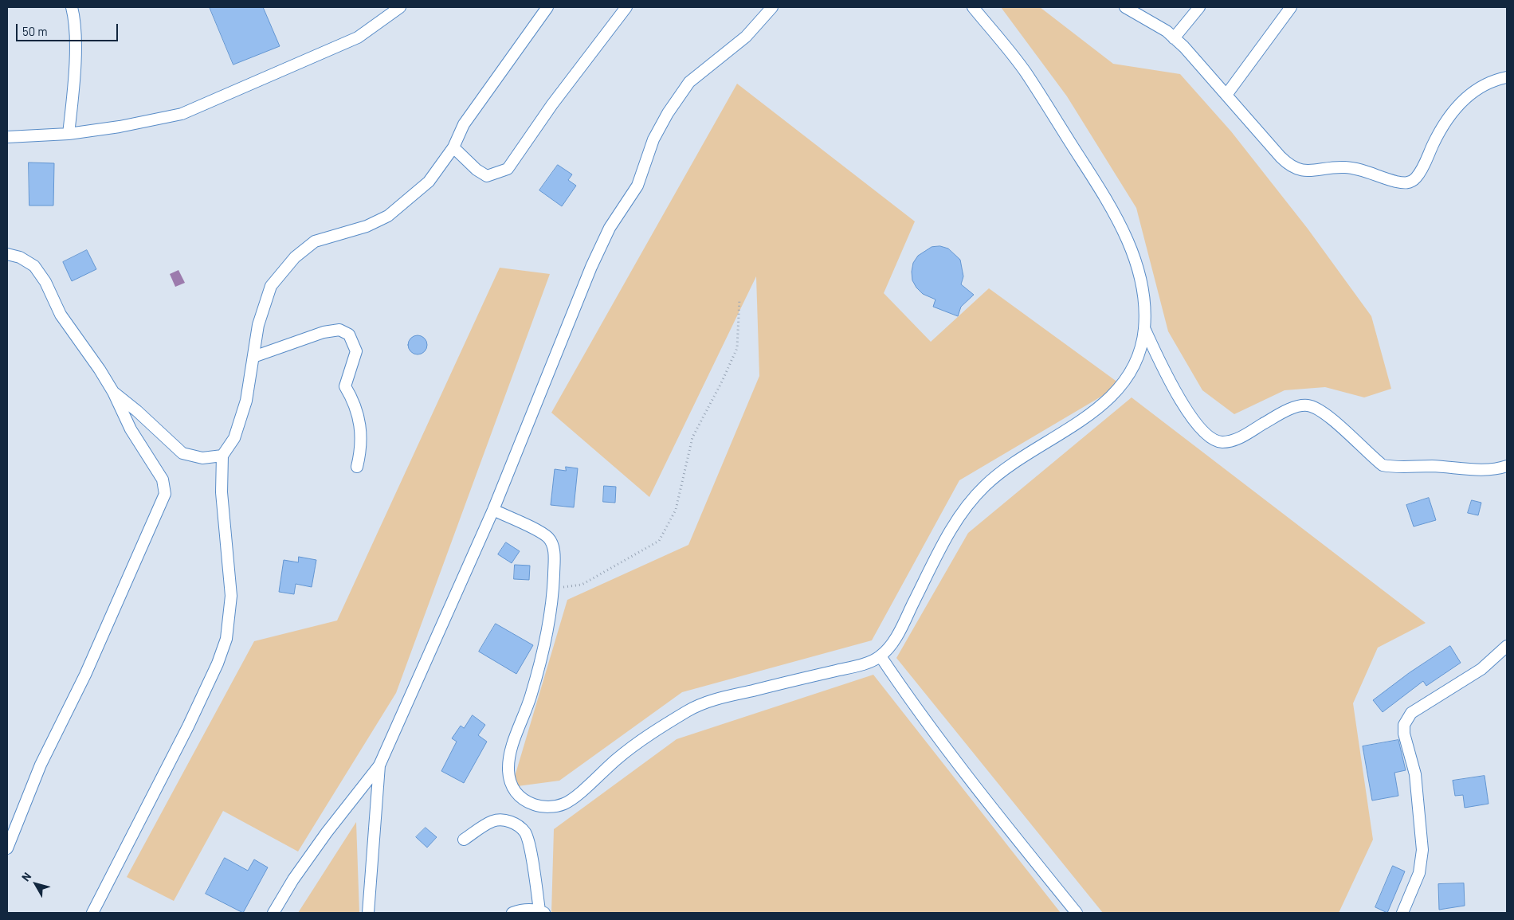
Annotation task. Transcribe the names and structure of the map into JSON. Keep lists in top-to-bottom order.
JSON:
{
  "scale_bar": "50 m",
  "north": "top left"
}
